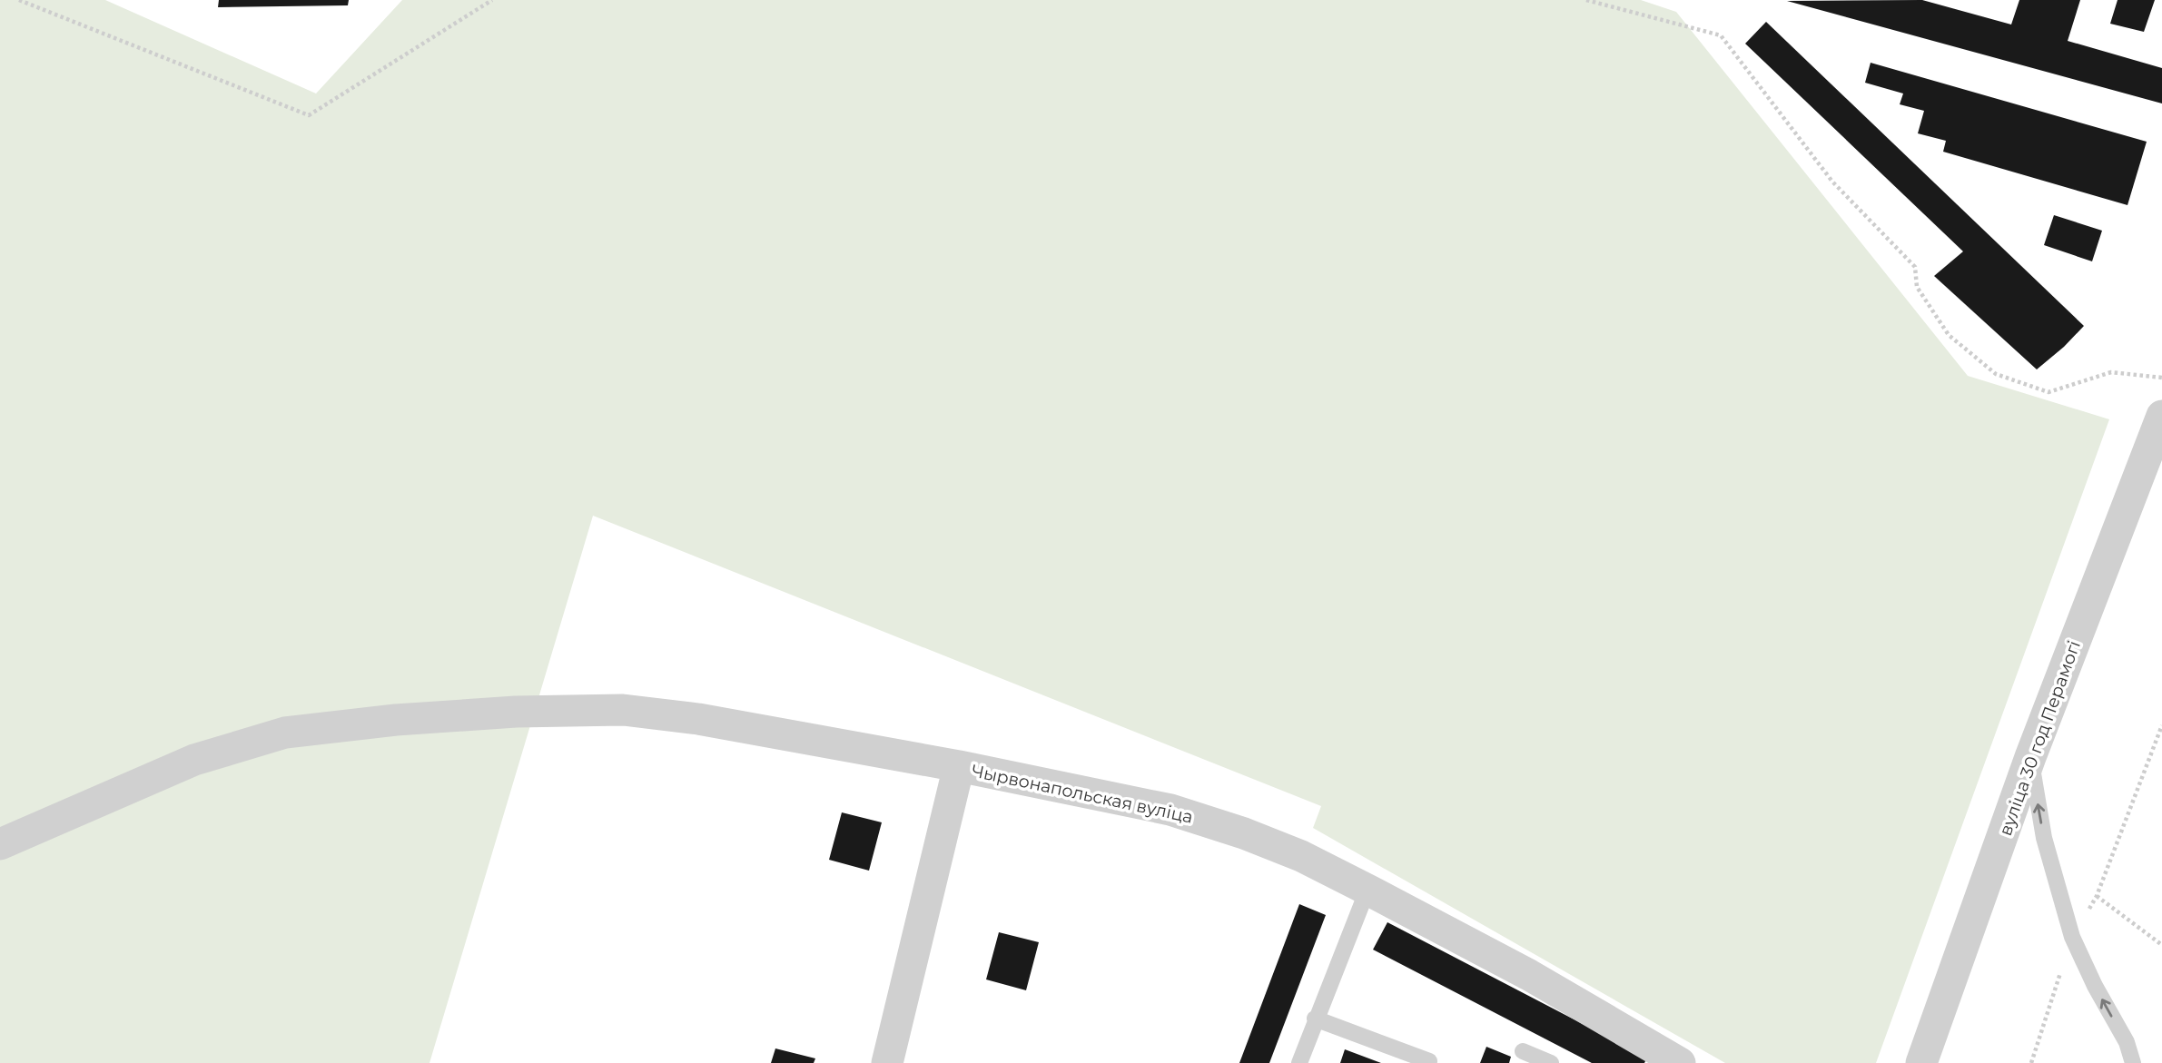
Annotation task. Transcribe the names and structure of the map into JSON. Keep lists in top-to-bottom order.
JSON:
{
  "streets": {
    "street": ["вуліца 30 год Перамогі", "Чырвонапольская вуліца"]
  }
}
